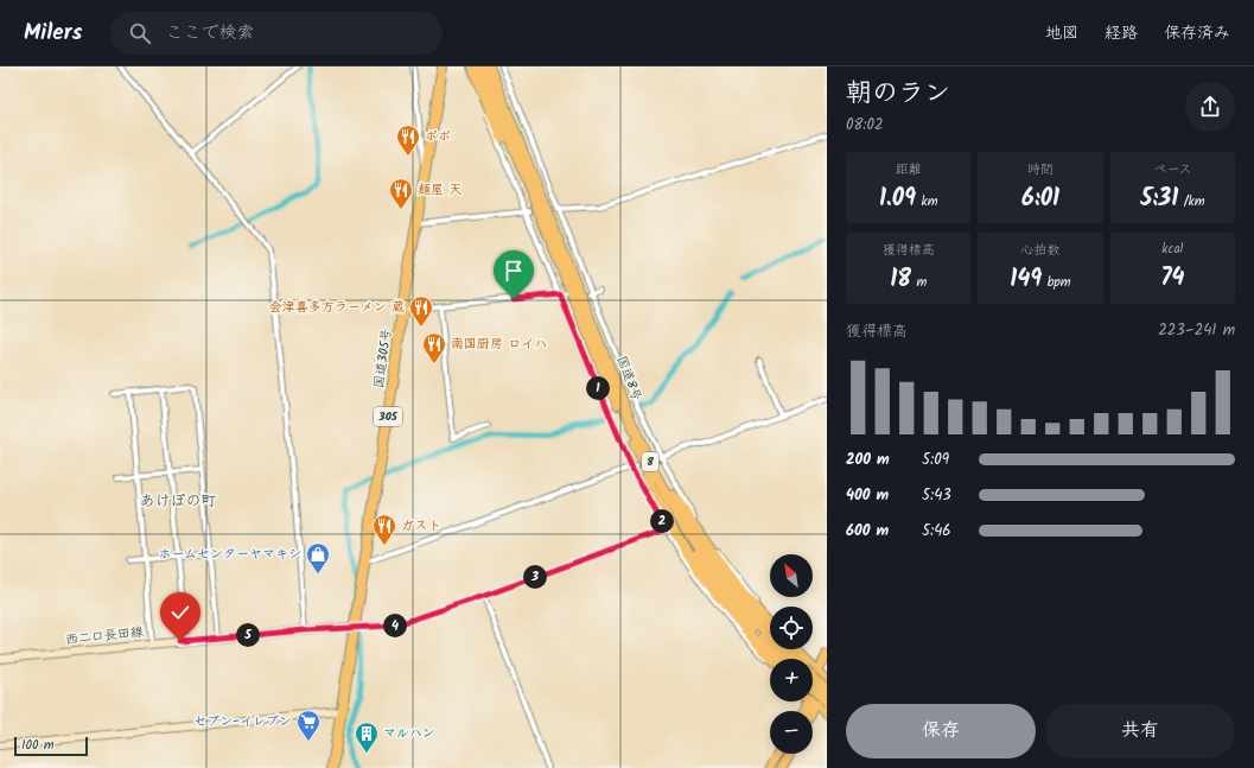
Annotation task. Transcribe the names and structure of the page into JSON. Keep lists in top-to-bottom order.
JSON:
{
  "streets": {
    "highway": [
      "国道305号",
      "国道8号",
      "305",
      "8"
    ],
    "main road": ["西二口長田線"]
  },
  "crossings": [
    ["国道305号", "西二口長田線"],
    ["国道8号", "8"]
  ],
  "districts": ["あけぼの町"],
  "places": {
    "restaurant": [
      "ポポ",
      "麺屋 天",
      "会津喜多方ラーメン 蔵",
      "南国厨房 ロイハ",
      "ガスト"
    ],
    "shop": ["ホームセンターヤマキシ"],
    "supermarket": ["セブン-イレブン"],
    "building": ["マルハン"]
  },
  "scale_bar": "100 m",
  "north": "top left",
  "page": {
    "header": "Milers",
    "search": "ここで検索",
    "nav": ["地図", "経路", "保存済み"],
    "heading": ["朝のラン", "08:02"],
    "stats": [
      ["距離", "1.09 km"],
      ["時間", "6:01"],
      ["ペース", "5:31 /km"],
      ["獲得標高", "18 m"],
      ["心拍数", "149 bpm"],
      ["kcal", "74"]
    ],
    "chart": ["獲得標高", "223–241 m"],
    "pins": [
      "1",
      "2",
      "3",
      "4",
      "5"
    ],
    "list": [
      {
        "name": "200 m",
        "note": "5:09"
      },
      {
        "name": "400 m",
        "note": "5:43"
      },
      {
        "name": "600 m",
        "note": "5:46"
      }
    ],
    "map_buttons": ["+", "−"],
    "buttons": ["保存", "共有"],
    "scale": "100 m"
  }
}
